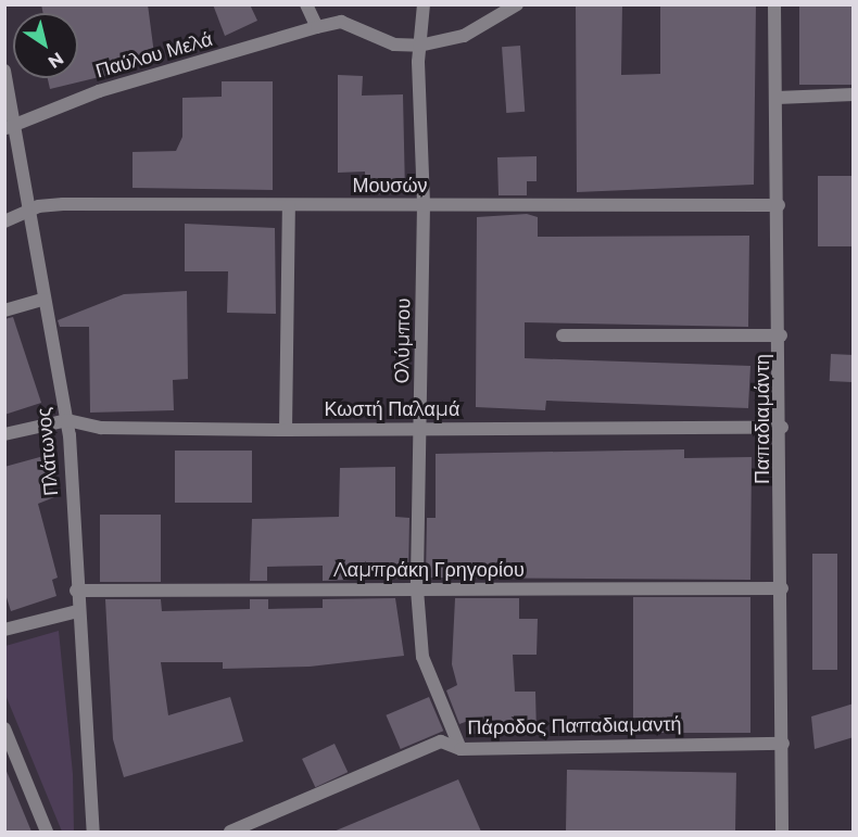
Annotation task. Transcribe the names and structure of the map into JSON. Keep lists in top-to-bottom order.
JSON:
{
  "streets": {
    "street": [
      "Παύλου Μελά",
      "Μουσών",
      "Ολύμπου",
      "Κωστή Παλαμά",
      "Παπαδιαμάντη",
      "Πλάτωνος",
      "Λαμπράκη Γρηγορίου",
      "Πάροδος Παπαδιαμαντή"
    ]
  },
  "crossings": [
    ["Παύλου Μελά", "Ολύμπου"],
    ["Παύλου Μελά", "Πλάτωνος"],
    ["Μουσών", "Ολύμπου"],
    ["Μουσών", "Παπαδιαμάντη"],
    ["Μουσών", "Πλάτωνος"],
    ["Ολύμπου", "Κωστή Παλαμά"],
    ["Ολύμπου", "Λαμπράκη Γρηγορίου"],
    ["Ολύμπου", "Πάροδος Παπαδιαμαντή"],
    ["Κωστή Παλαμά", "Παπαδιαμάντη"],
    ["Κωστή Παλαμά", "Πλάτωνος"],
    ["Παπαδιαμάντη", "Λαμπράκη Γρηγορίου"],
    ["Παπαδιαμάντη", "Πάροδος Παπαδιαμαντή"],
    ["Πλάτωνος", "Λαμπράκη Γρηγορίου"]
  ],
  "north": "bottom right"
}
